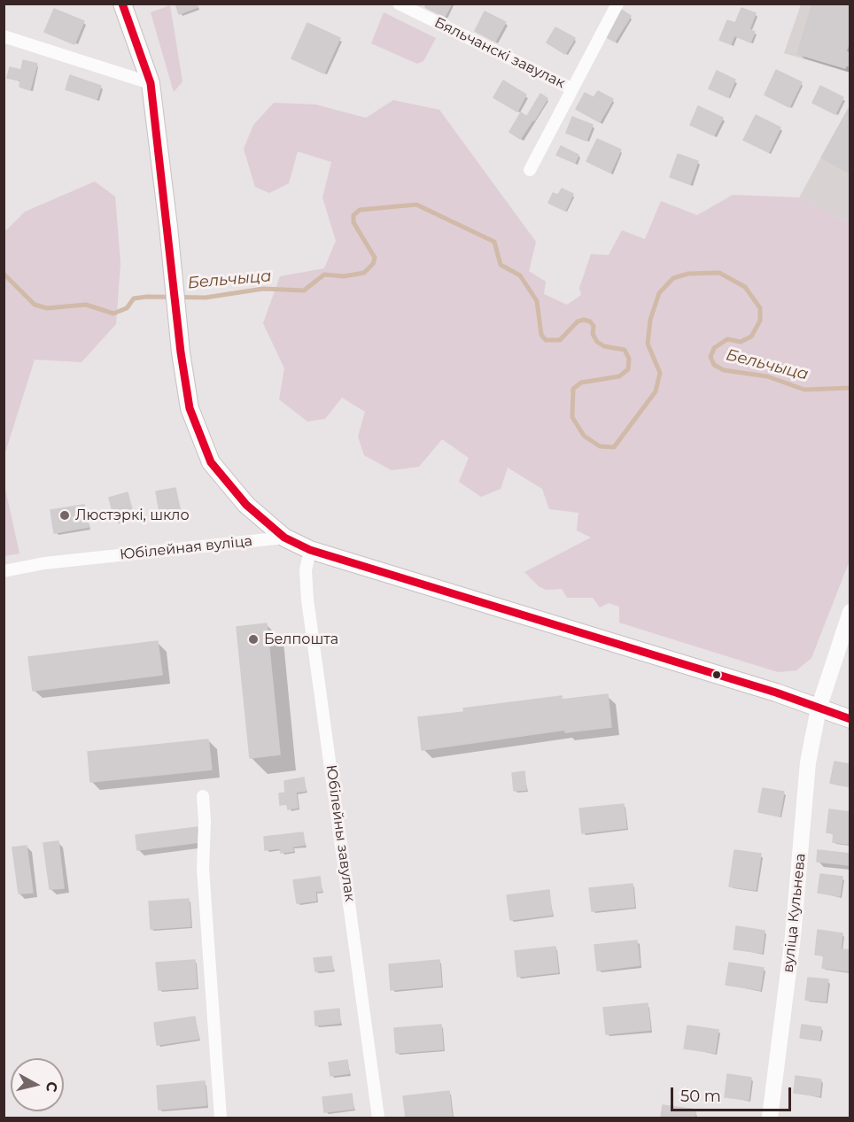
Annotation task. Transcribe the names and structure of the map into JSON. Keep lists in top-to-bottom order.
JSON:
{
  "streets": {
    "street": [
      "Бяльчанскі завулак",
      "Юбілейная вуліца",
      "Юбілейны завулак",
      "вуліца Кульнева"
    ]
  },
  "water": ["Бельчыца"],
  "places": ["Люстэркі, шкло", "Белпошта"],
  "scale_bar": "50 m",
  "north": "right"
}
